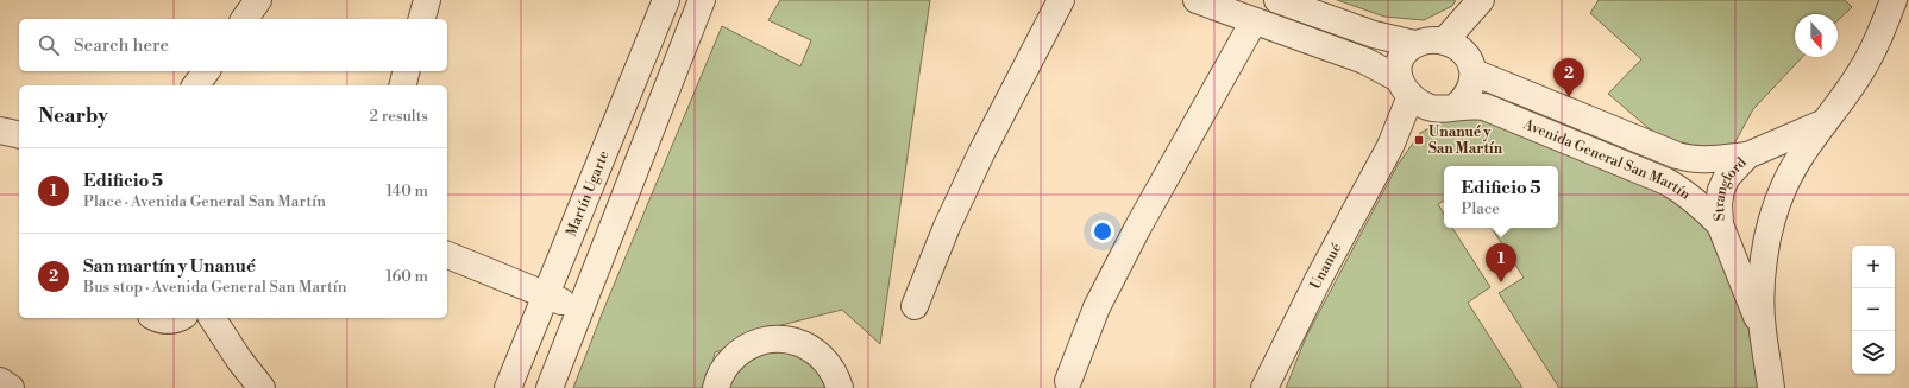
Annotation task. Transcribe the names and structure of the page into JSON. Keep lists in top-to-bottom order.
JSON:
{
  "streets": {
    "street": [
      "Avenida General San Martín",
      "Strangford",
      "Martín Ugarte",
      "Unanué"
    ]
  },
  "crossings": [
    ["Avenida General San Martín", "Strangford"],
    ["Avenida General San Martín", "Unanué"]
  ],
  "places": {
    "transit": ["Unanué y San Martín"]
  },
  "north": "bottom",
  "page": {
    "search": "Search here",
    "pins": ["2", "1"],
    "heading": ["Nearby", "2 results"],
    "list": [
      {
        "mark": "1",
        "name": "Edificio 5",
        "note": "Place · Avenida General San Martín",
        "value": "140 m"
      },
      {
        "mark": "2",
        "name": "San martín y Unanué",
        "note": "Bus stop · Avenida General San Martín",
        "value": "160 m"
      }
    ],
    "popup": ["Edificio 5", "Place"],
    "map_buttons": ["+", "−"]
  }
}
